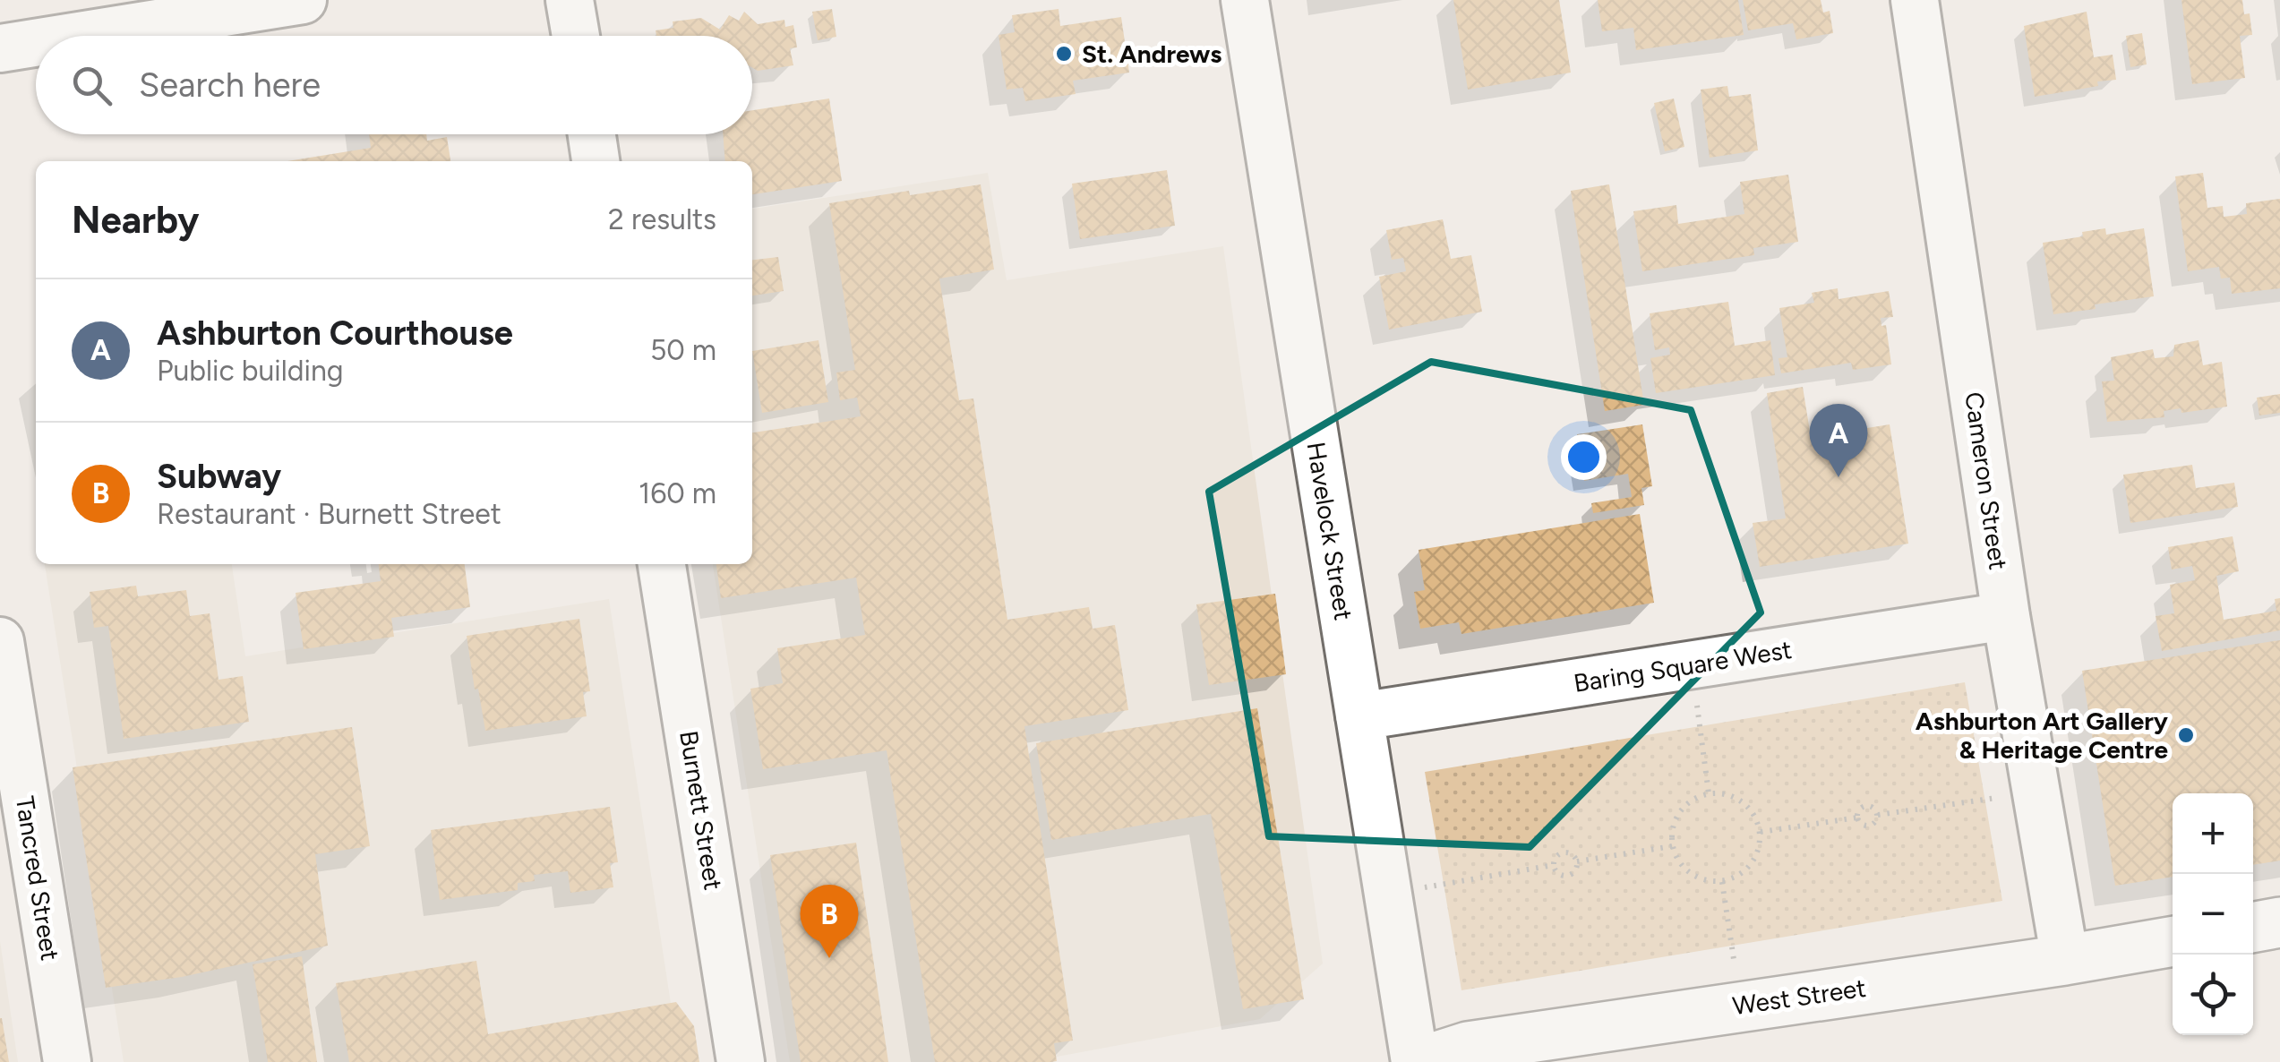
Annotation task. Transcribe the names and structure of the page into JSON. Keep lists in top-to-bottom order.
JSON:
{
  "streets": {
    "highway": ["West Street"],
    "street": [
      "Cameron Street",
      "Havelock Street",
      "Baring Square West",
      "Burnett Street",
      "Tancred Street"
    ]
  },
  "crossings": [
    ["Cameron Street", "Baring Square West"],
    ["Cameron Street", "West Street"],
    ["Havelock Street", "Baring Square West"],
    ["Havelock Street", "West Street"]
  ],
  "places": ["St. Andrews", "Ashburton Art Gallery & Heritage Centre"],
  "page": {
    "search": "Search here",
    "heading": ["Nearby", "2 results"],
    "list": [
      {
        "mark": "A",
        "name": "Ashburton Courthouse",
        "note": "Public building",
        "value": "50 m"
      },
      {
        "mark": "B",
        "name": "Subway",
        "note": "Restaurant · Burnett Street",
        "value": "160 m"
      }
    ],
    "pins": ["A", "B"],
    "map_buttons": ["+", "−"]
  }
}
